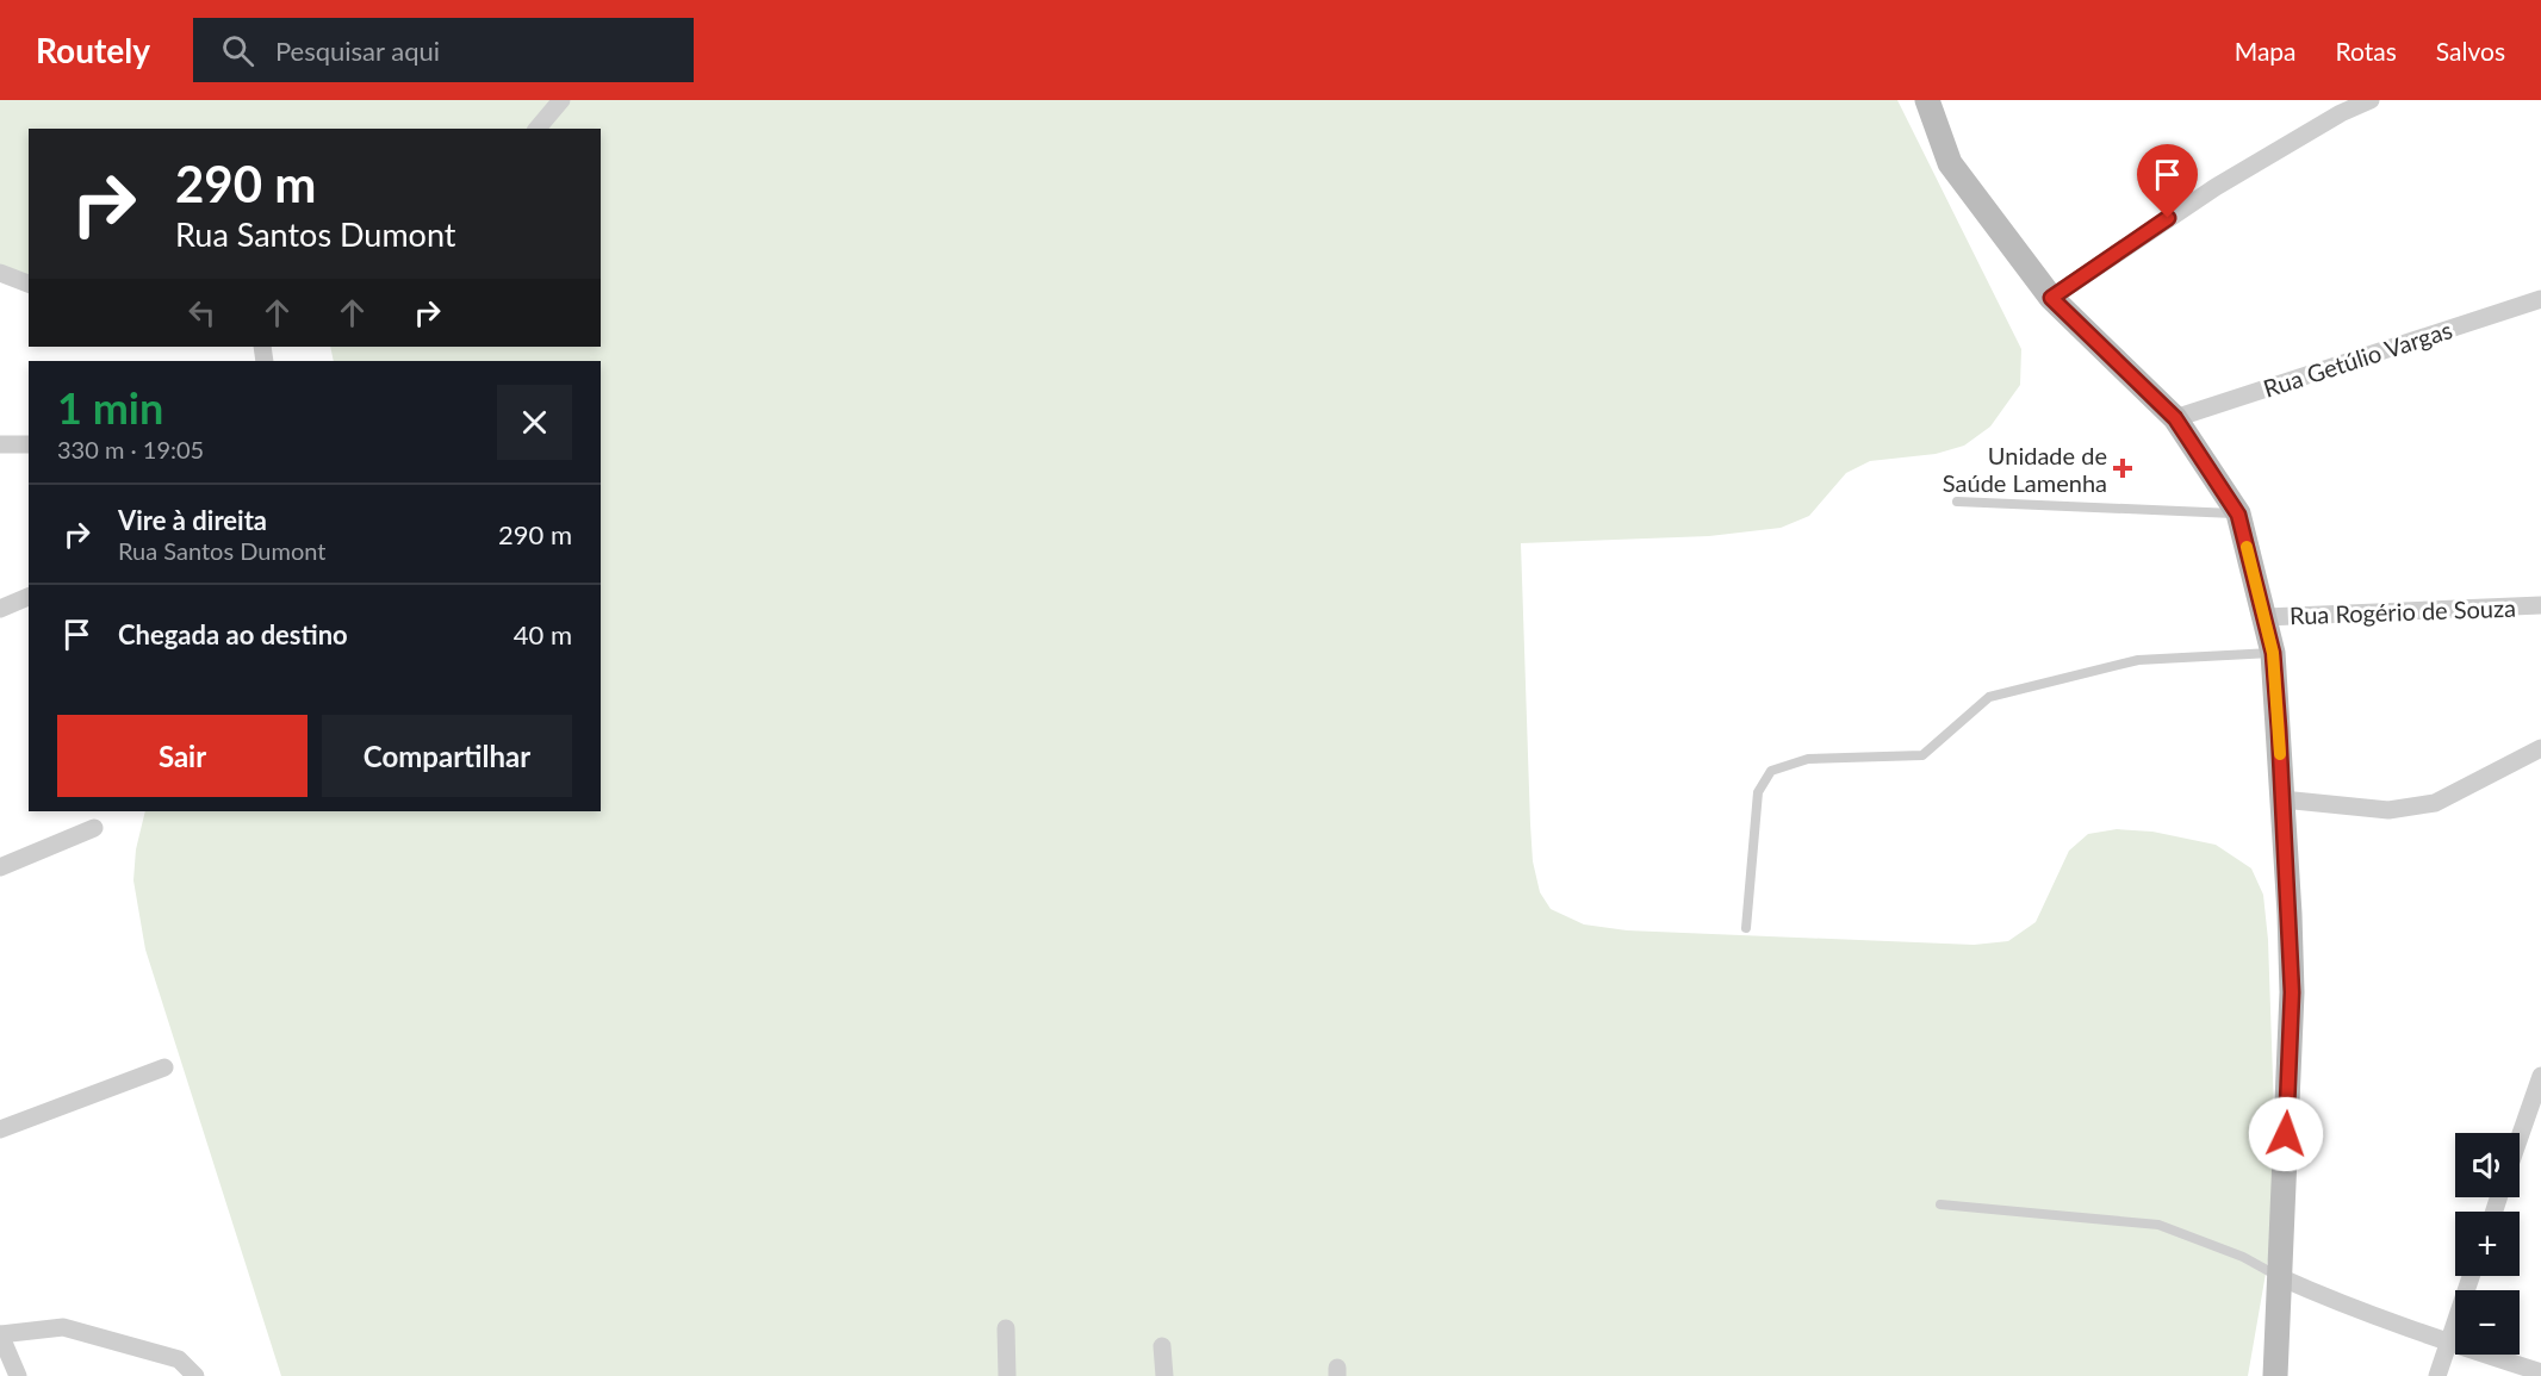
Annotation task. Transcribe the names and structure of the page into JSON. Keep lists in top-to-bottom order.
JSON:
{
  "streets": {
    "street": ["Rua Getúlio Vargas", "Rua Rogério de Souza"]
  },
  "places": {
    "health": ["Unidade de Saúde Lamenha"]
  },
  "page": {
    "header": "Routely",
    "search": "Pesquisar aqui",
    "nav": ["Mapa", "Rotas", "Salvos"],
    "turn": ["290 m", "Rua Santos Dumont"],
    "heading": ["1 min", "330 m · 19:05"],
    "list": [
      {
        "name": "Vire à direita",
        "note": "Rua Santos Dumont",
        "value": "290 m"
      },
      {
        "name": "Chegada ao destino",
        "value": "40 m"
      }
    ],
    "buttons": ["Sair", "Compartilhar"],
    "map_buttons": ["+", "−"]
  }
}
